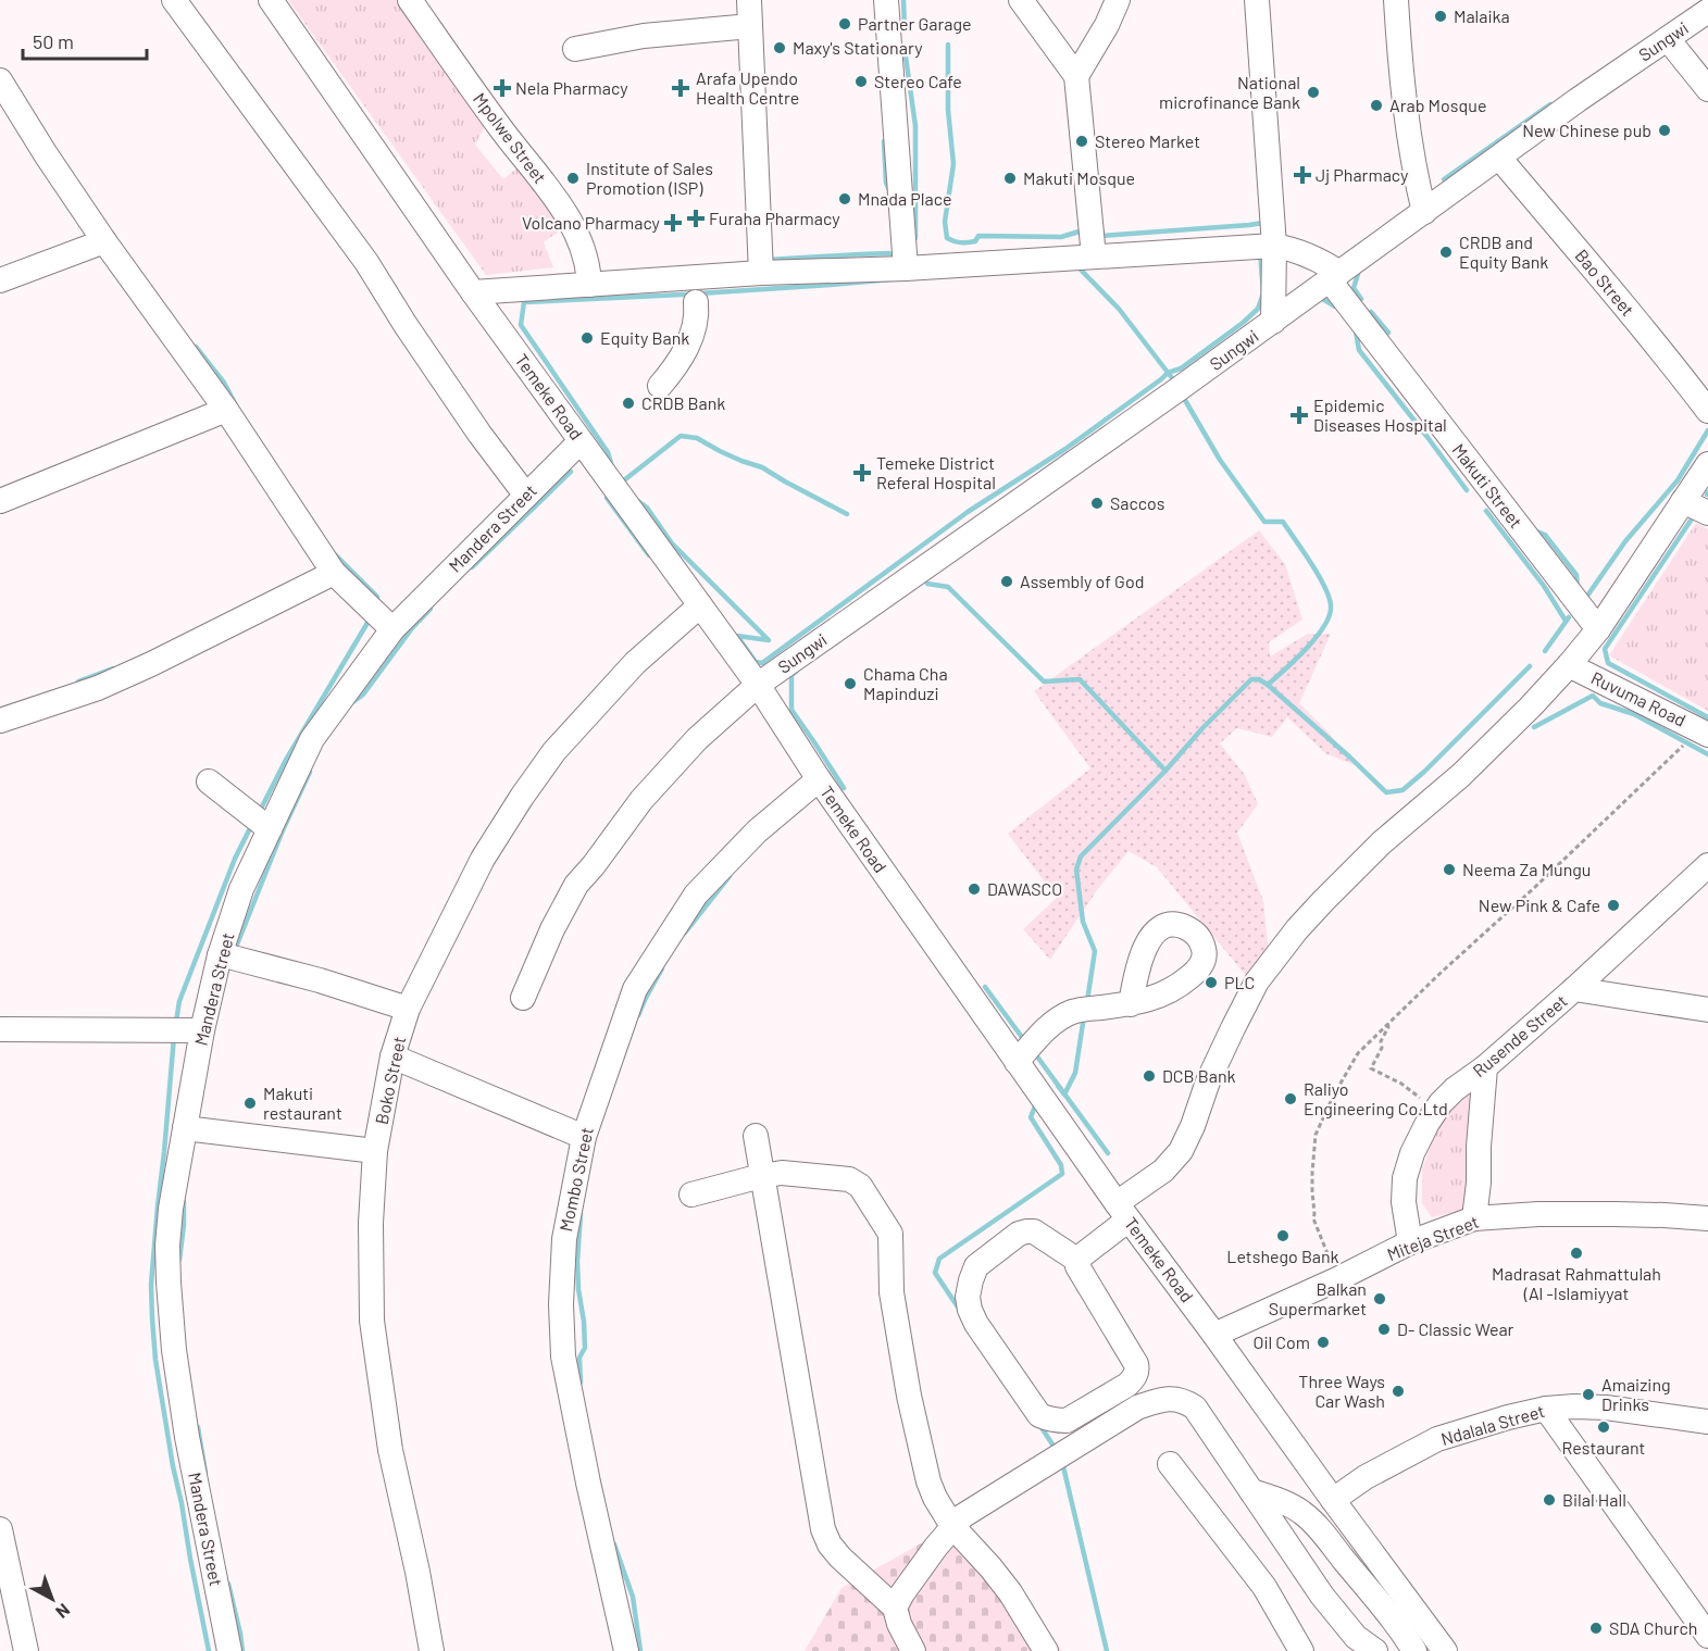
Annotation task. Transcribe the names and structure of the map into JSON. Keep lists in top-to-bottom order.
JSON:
{
  "streets": {
    "street": [
      "Sungwi",
      "Mpolwe Street",
      "Bao Street",
      "Temeke Road",
      "Makuti Street",
      "Mandera Street",
      "Ruvuma Road",
      "Rusende Street",
      "Boko Street",
      "Mombo Street",
      "Miteja Street",
      "Ndalala Street"
    ]
  },
  "crossings": [
    ["Sungwi", "Bao Street"],
    ["Sungwi", "Temeke Road"],
    ["Sungwi", "Makuti Street"],
    ["Temeke Road", "Mandera Street"],
    ["Temeke Road", "Boko Street"],
    ["Temeke Road", "Mombo Street"],
    ["Temeke Road", "Miteja Street"],
    ["Temeke Road", "Ndalala Street"],
    ["Rusende Street", "Miteja Street"]
  ],
  "places": {
    "other": [
      "Malaika",
      "Partner Garage",
      "Maxy's Stationary",
      "Stereo Cafe",
      "National microfinance Bank",
      "Arab Mosque",
      "New Chinese pub",
      "Stereo Market",
      "Institute of Sales Promotion (ISP)",
      "Makuti Mosque",
      "Mnada Place",
      "CRDB and Equity Bank",
      "Equity Bank",
      "CRDB Bank",
      "Saccos",
      "Assembly of God",
      "Chama Cha Mapinduzi",
      "Neema Za Mungu",
      "DAWASCO",
      "New Pink & Cafe",
      "PLC",
      "DCB Bank",
      "Raliyo Engineering Co.Ltd",
      "Makuti restaurant",
      "Letshego Bank",
      "Madrasat Rahmattulah (Al -Islamiyyat",
      "Balkan Supermarket",
      "D- Classic Wear",
      "Oil Com",
      "Three Ways Car Wash",
      "Amaizing Drinks",
      "Restaurant",
      "Bilal Hall",
      "SDA Church"
    ],
    "health": [
      "Nela Pharmacy",
      "Arafa Upendo Health Centre",
      "Jj Pharmacy",
      "Furaha Pharmacy",
      "Volcano Pharmacy",
      "Epidemic Diseases Hospital",
      "Temeke District Referal Hospital"
    ]
  },
  "scale_bar": "50 m",
  "north": "bottom right"
}
